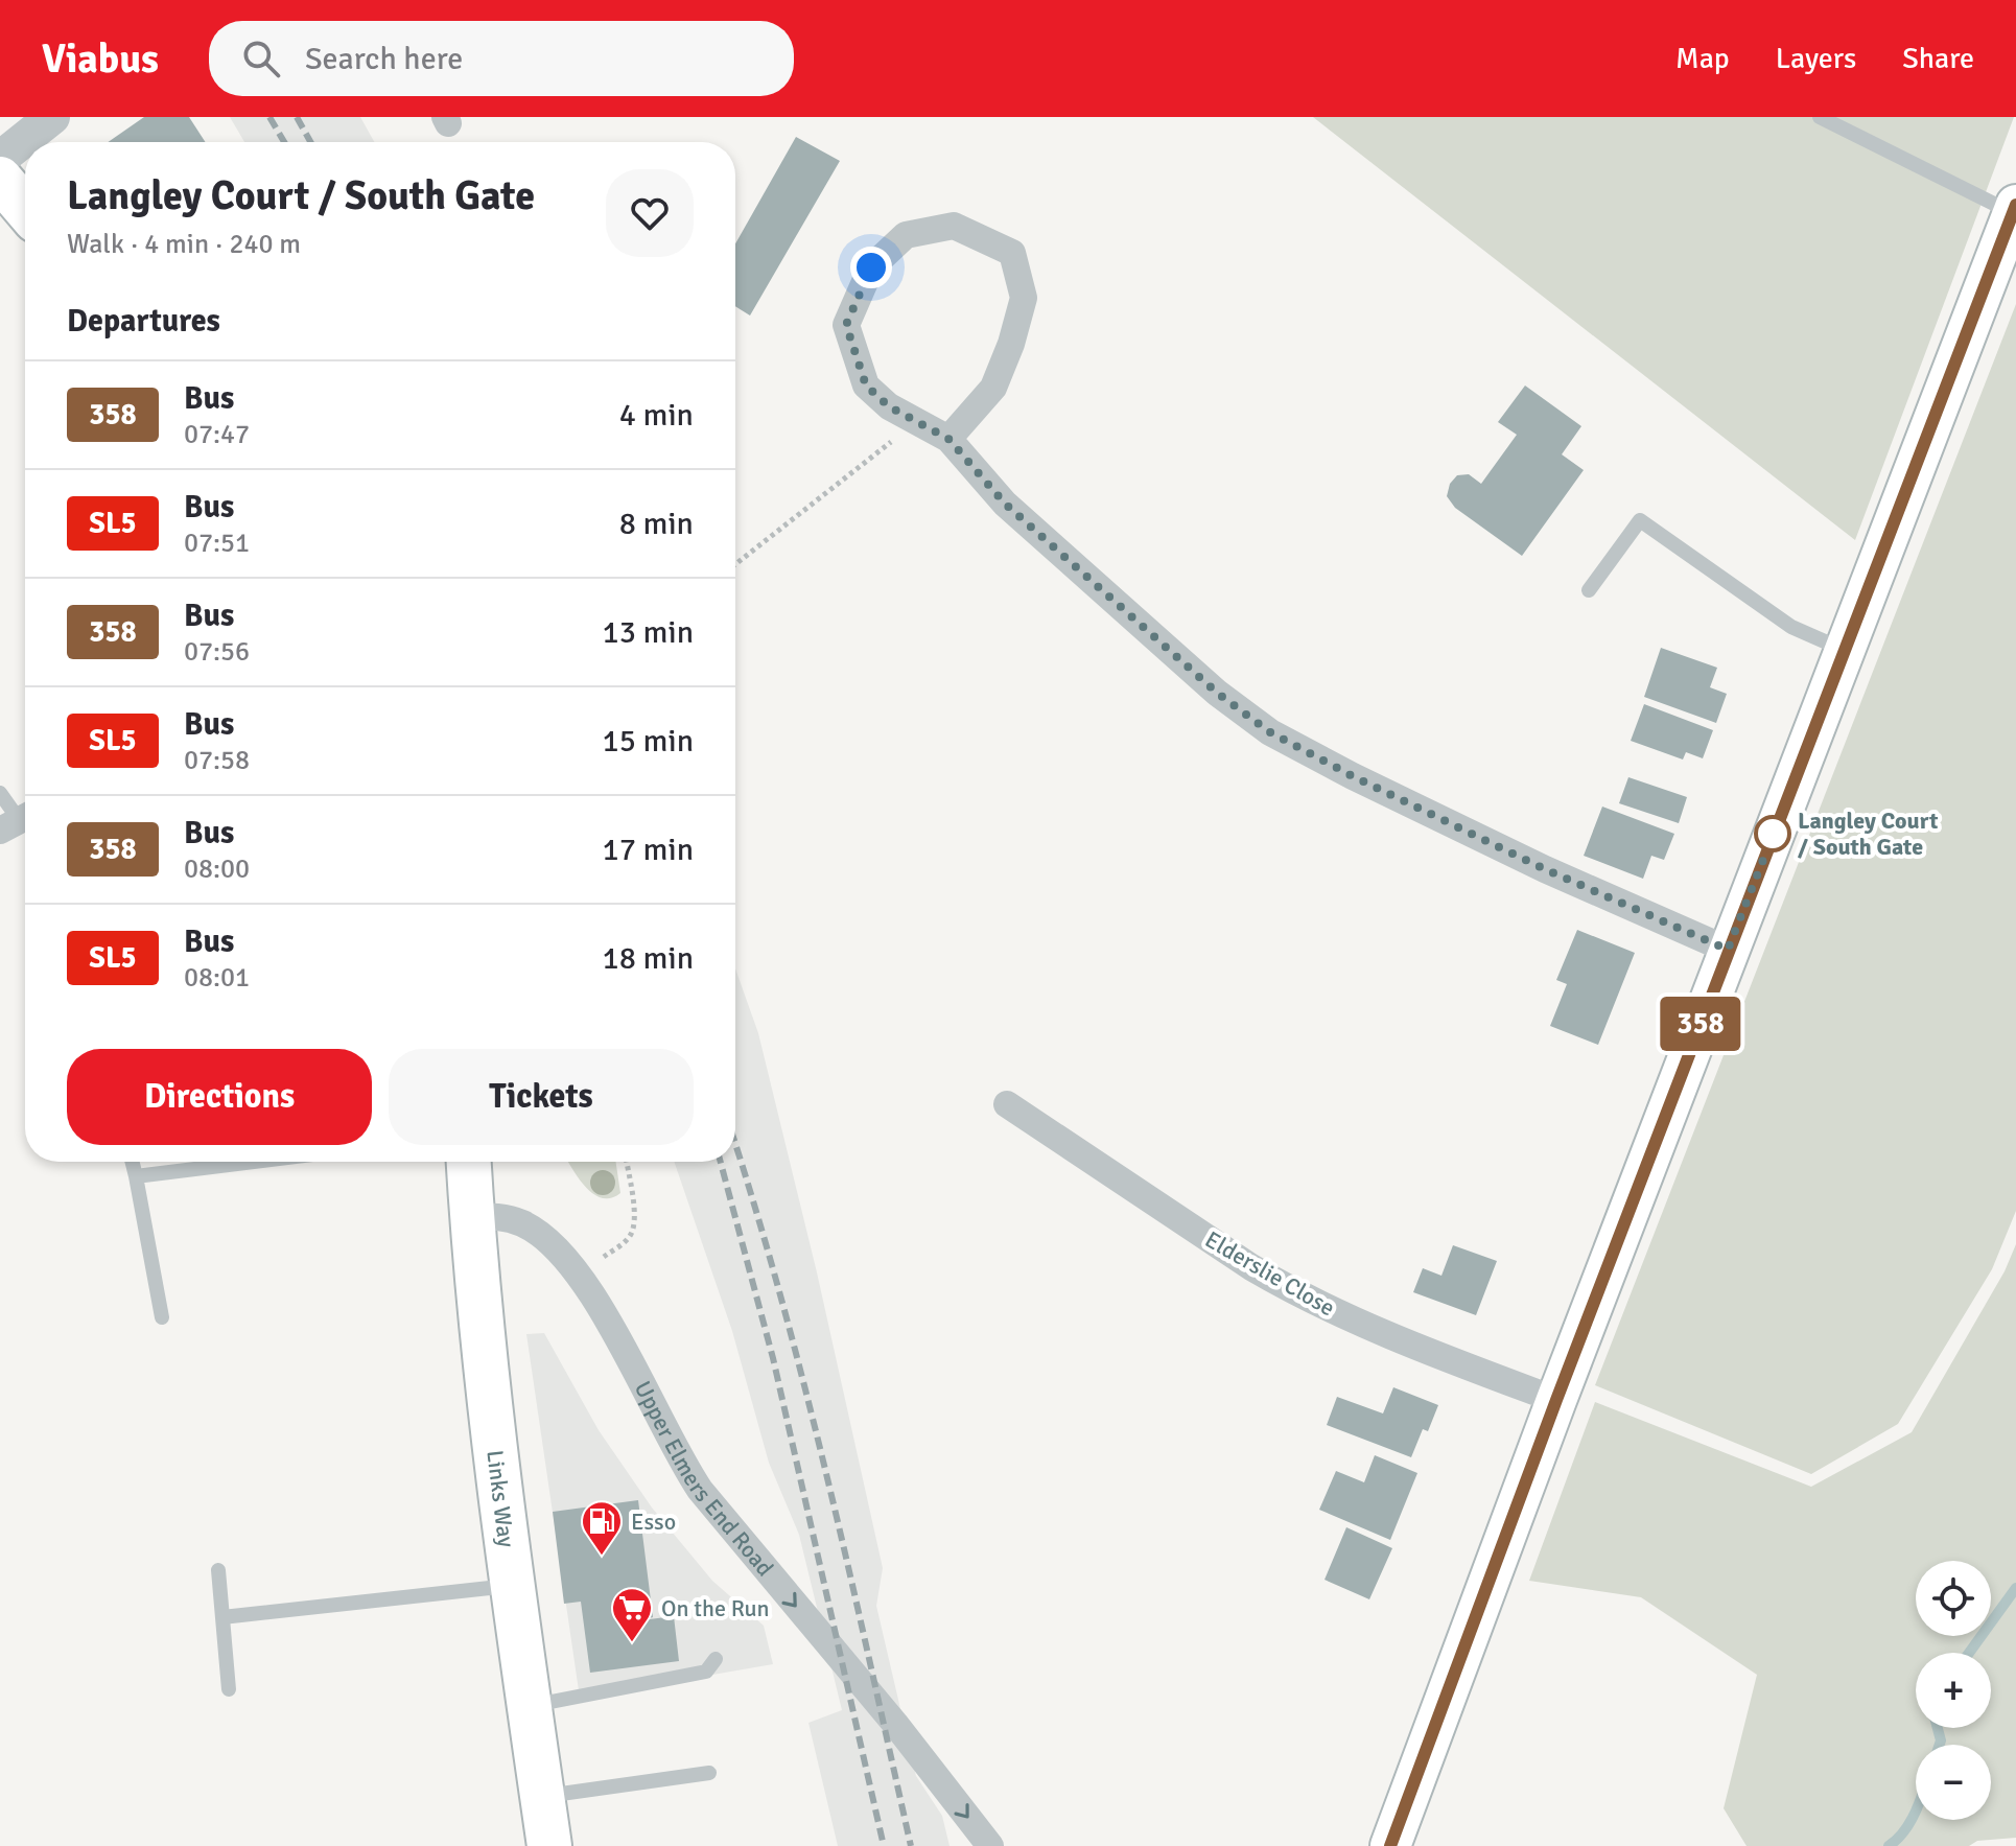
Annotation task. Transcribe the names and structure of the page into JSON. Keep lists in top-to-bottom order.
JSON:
{
  "streets": {
    "main road": ["Links Way"],
    "street": ["Elderslie Close", "Upper Elmers End Road"]
  },
  "crossings": [
    ["Upper Elmers End Road", "Links Way"]
  ],
  "one_way": ["Upper Elmers End Road"],
  "places": {
    "other": ["Langley Court / South Gate"],
    "fuel station": ["Esso"],
    "supermarket": ["On the Run"]
  },
  "lines": ["bus line 358"],
  "page": {
    "header": "Viabus",
    "search": "Search here",
    "nav": ["Map", "Layers", "Share"],
    "on_map": "358",
    "heading": [
      ["Langley Court / South Gate", "Walk · 4 min · 240 m"],
      "Departures"
    ],
    "list": [
      {
        "mark": "358",
        "name": "Bus",
        "note": "07:47",
        "value": "4 min"
      },
      {
        "mark": "SL5",
        "name": "Bus",
        "note": "07:51",
        "value": "8 min"
      },
      {
        "mark": "358",
        "name": "Bus",
        "note": "07:56",
        "value": "13 min"
      },
      {
        "mark": "SL5",
        "name": "Bus",
        "note": "07:58",
        "value": "15 min"
      },
      {
        "mark": "358",
        "name": "Bus",
        "note": "08:00",
        "value": "17 min"
      },
      {
        "mark": "SL5",
        "name": "Bus",
        "note": "08:01",
        "value": "18 min"
      }
    ],
    "buttons": ["Directions", "Tickets"],
    "map_buttons": ["+", "−"]
  }
}
